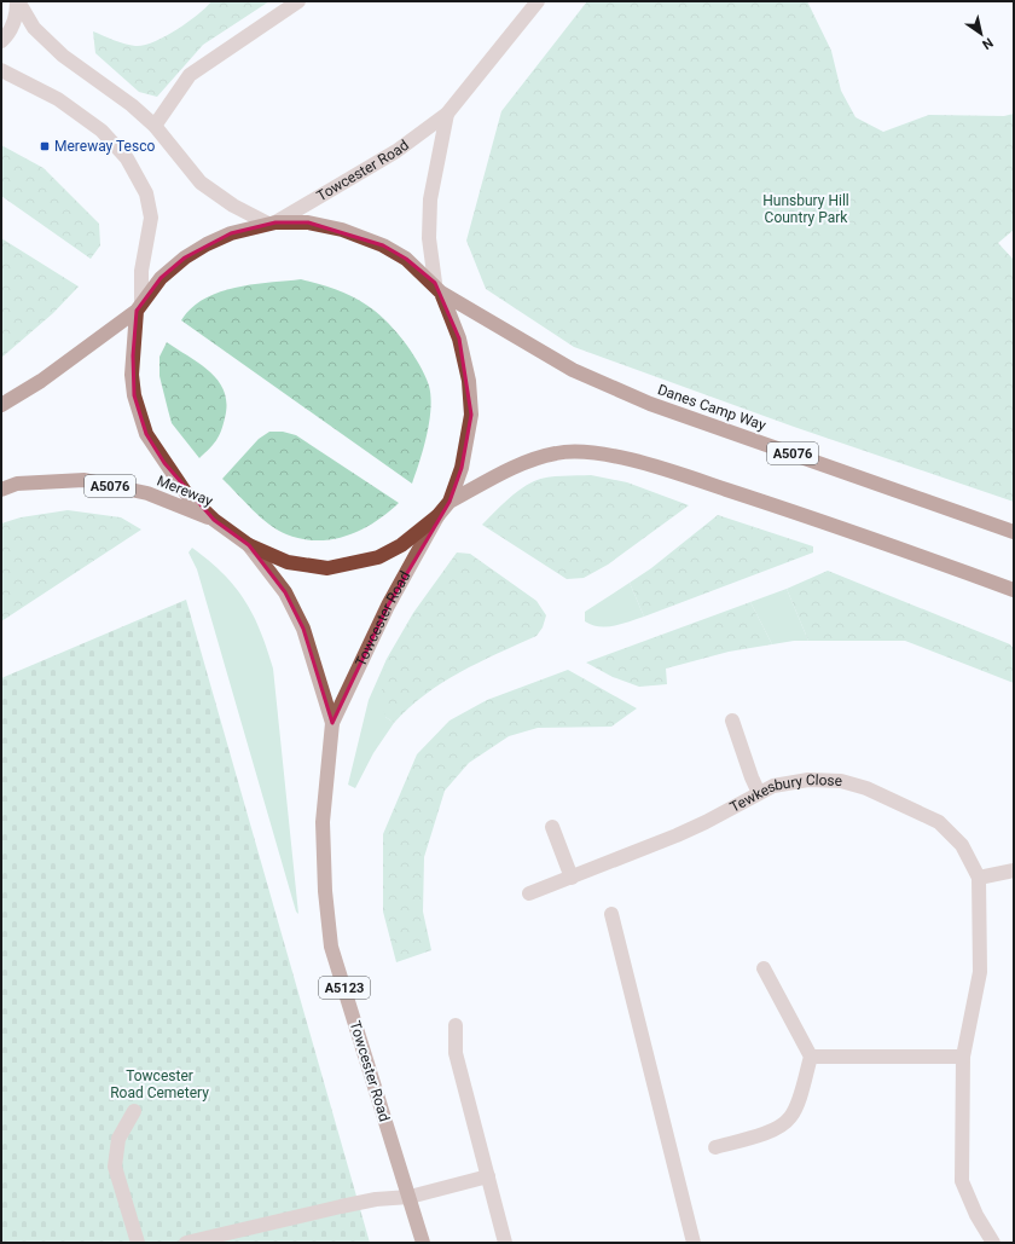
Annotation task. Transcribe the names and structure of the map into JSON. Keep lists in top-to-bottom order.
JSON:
{
  "streets": {
    "highway": ["Danes Camp Way", "A5076", "Mereway"],
    "main road": ["Towcester Road", "A5123"],
    "street": ["Tewkesbury Close"]
  },
  "crossings": [
    ["Towcester Road", "Danes Camp Way"]
  ],
  "parks": ["Hunsbury Hill Country Park", "Towcester Road Cemetery"],
  "places": {
    "transit": ["Mereway Tesco"]
  },
  "north": "bottom right"
}
